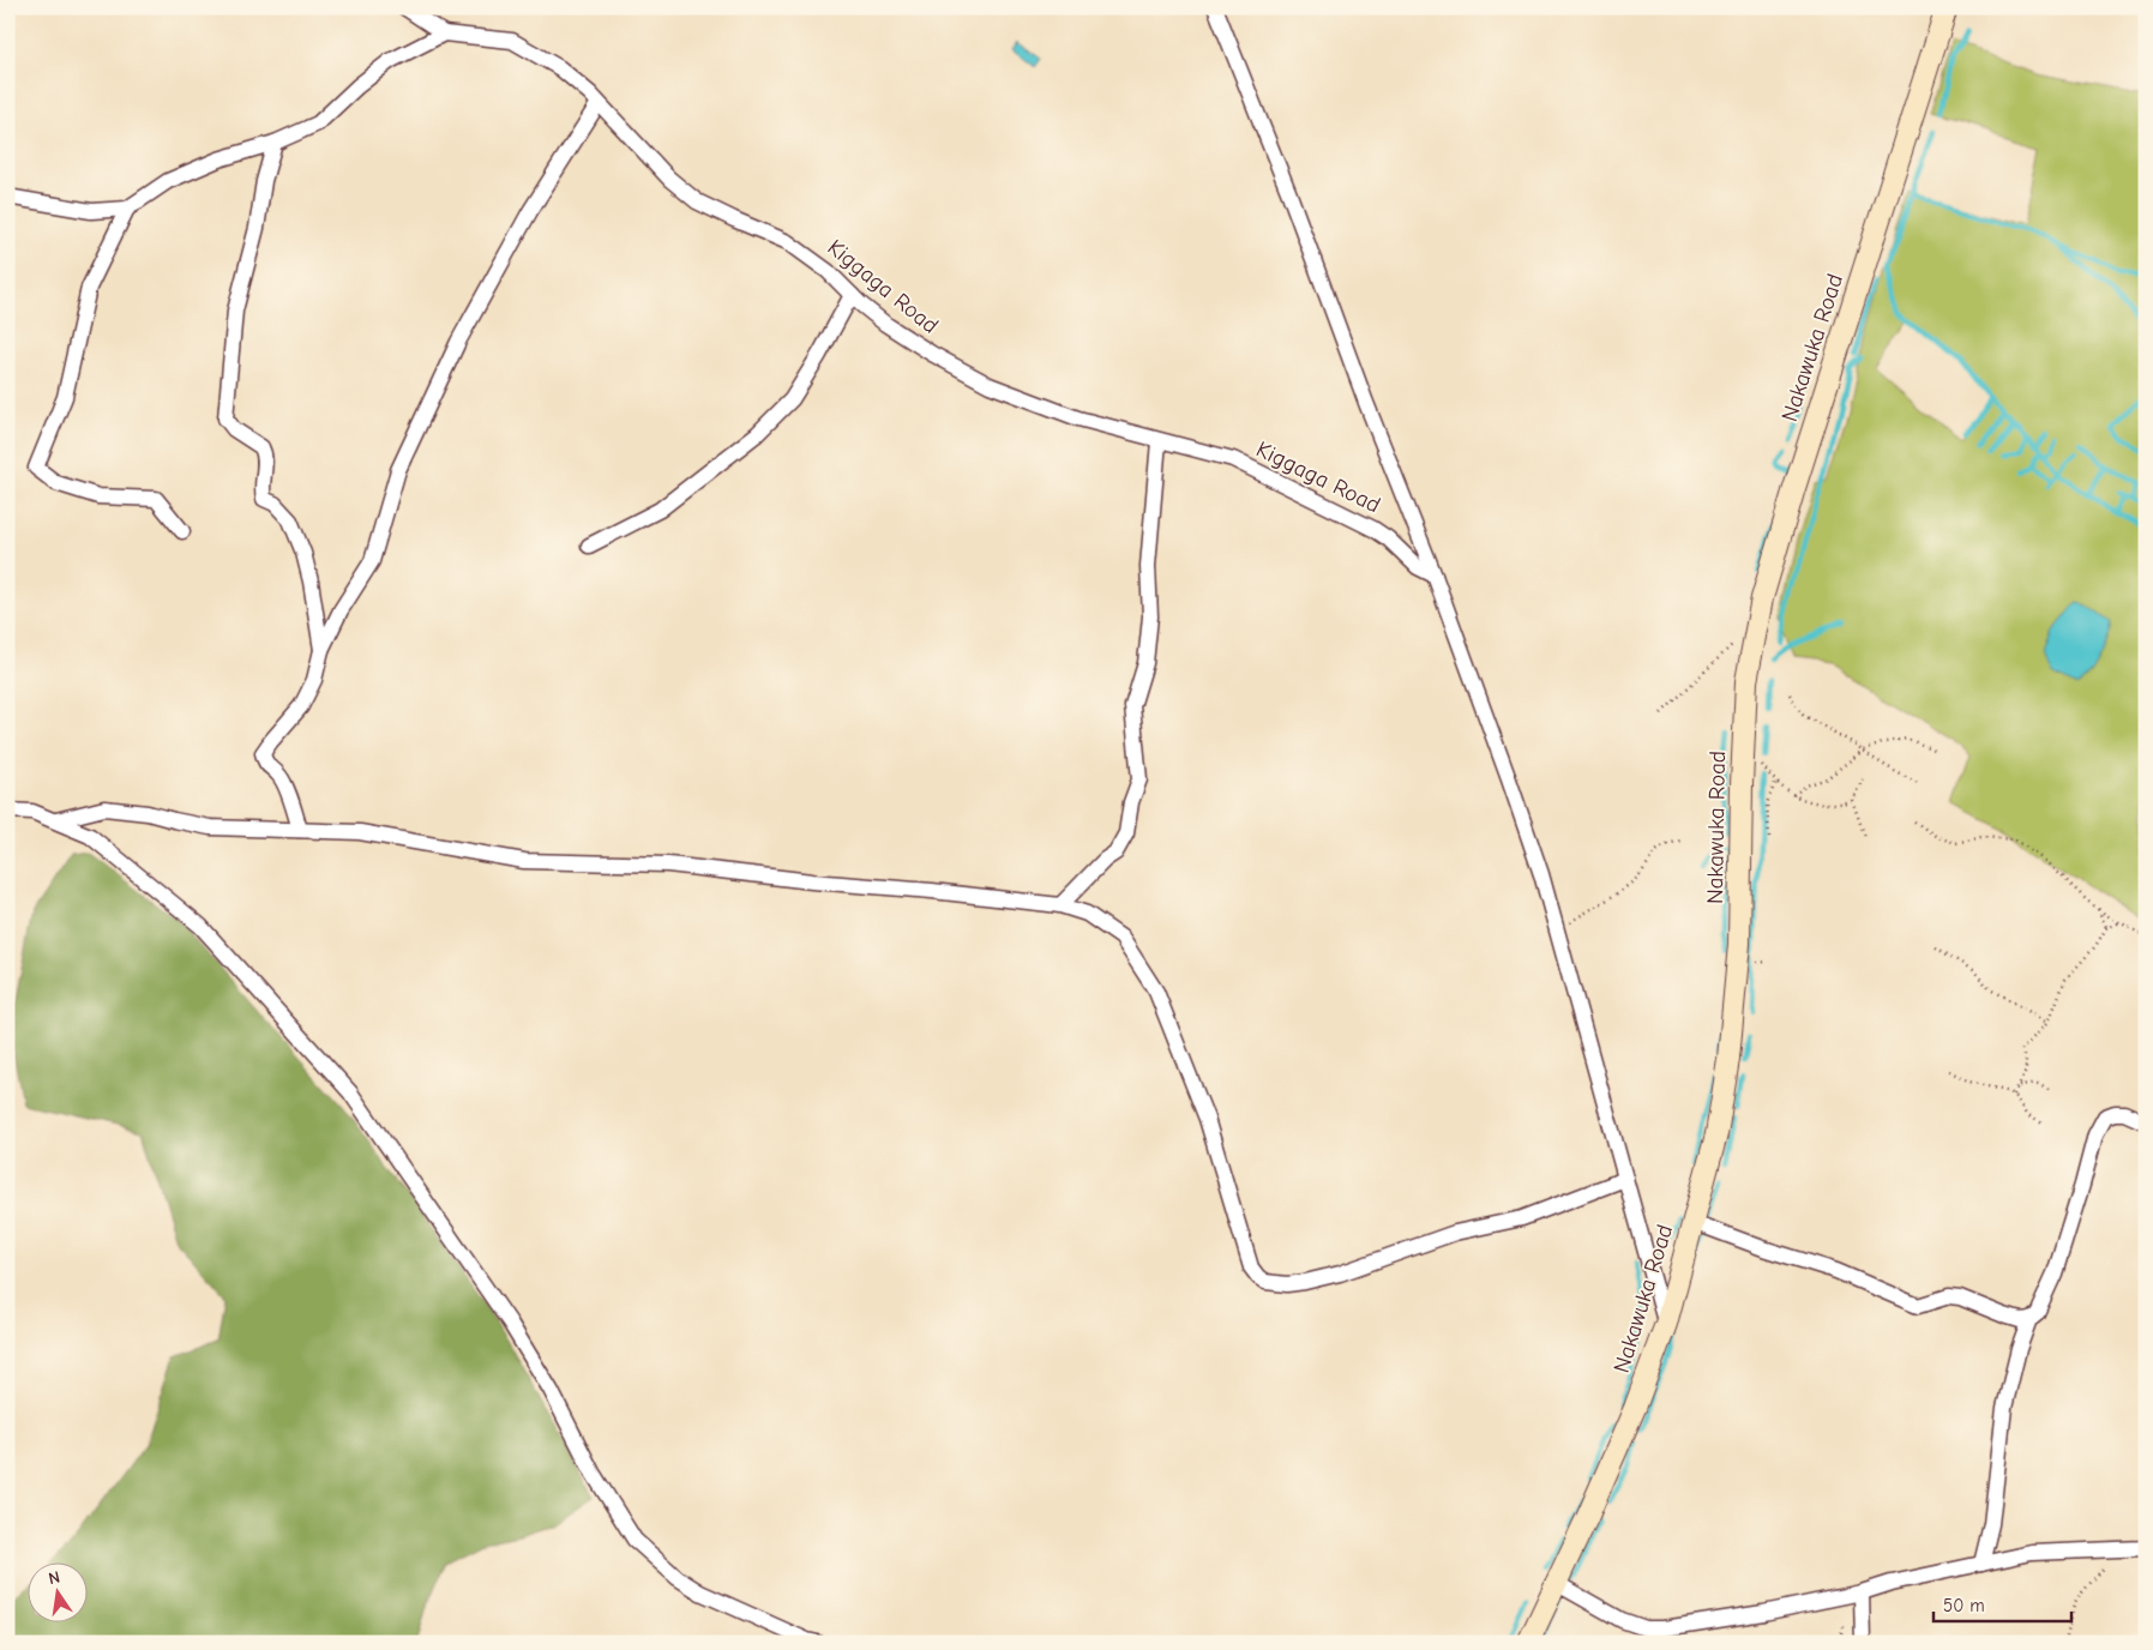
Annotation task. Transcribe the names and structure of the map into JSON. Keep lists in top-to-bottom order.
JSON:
{
  "streets": {
    "main road": ["Nakawuka Road"],
    "street": ["Kiggaga Road"]
  },
  "scale_bar": "50 m",
  "north": "top"
}
